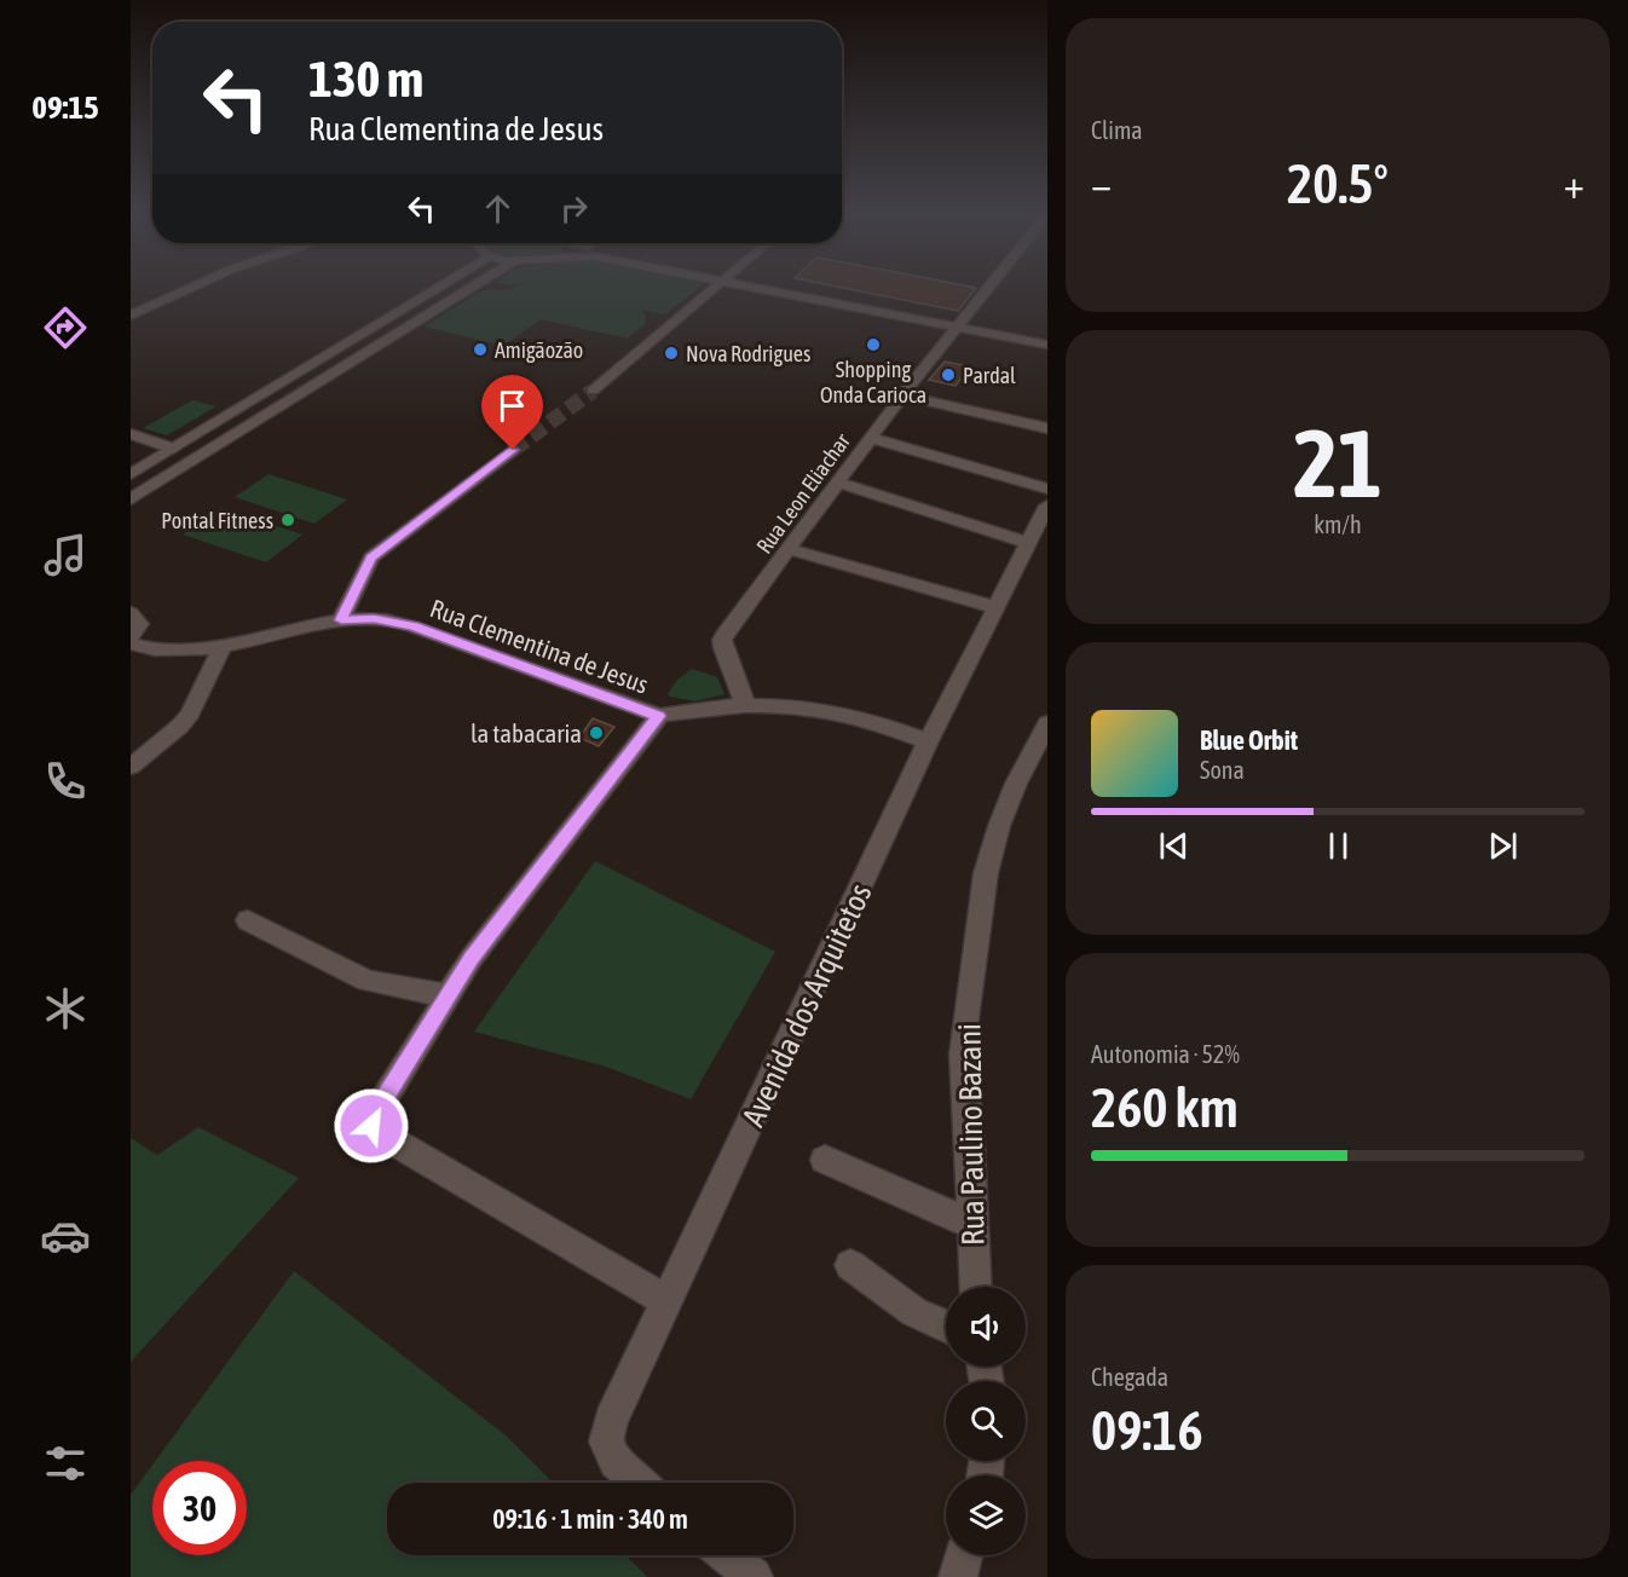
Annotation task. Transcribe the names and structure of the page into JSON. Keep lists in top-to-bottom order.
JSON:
{
  "streets": {
    "street": [
      "Rua Leon Eliachar",
      "Rua Clementina de Jesus",
      "Avenida dos Arquitetos",
      "Rua Paulino Bazani"
    ]
  },
  "crossings": [
    ["Rua Leon Eliachar", "Rua Clementina de Jesus"],
    ["Rua Clementina de Jesus", "Avenida dos Arquitetos"]
  ],
  "places": [
    "Shopping Onda Carioca",
    "Amigãozão",
    "Nova Rodrigues",
    "Pardal",
    "Pontal Fitness",
    "la tabacaria"
  ],
  "page": {
    "tabs": "09:15",
    "tile": [
      "Clima",
      ["21", "km/h"],
      ["Autonomia · 52%", "260 km"],
      ["Chegada", "09:16"]
    ],
    "turn": ["130 m", "Rua Clementina de Jesus"],
    "heat": ["−", "20.5°", "+"],
    "song": ["Blue Orbit", "Sona"],
    "limit": "30",
    "trip": "09:16 · 1 min · 340 m"
  }
}
